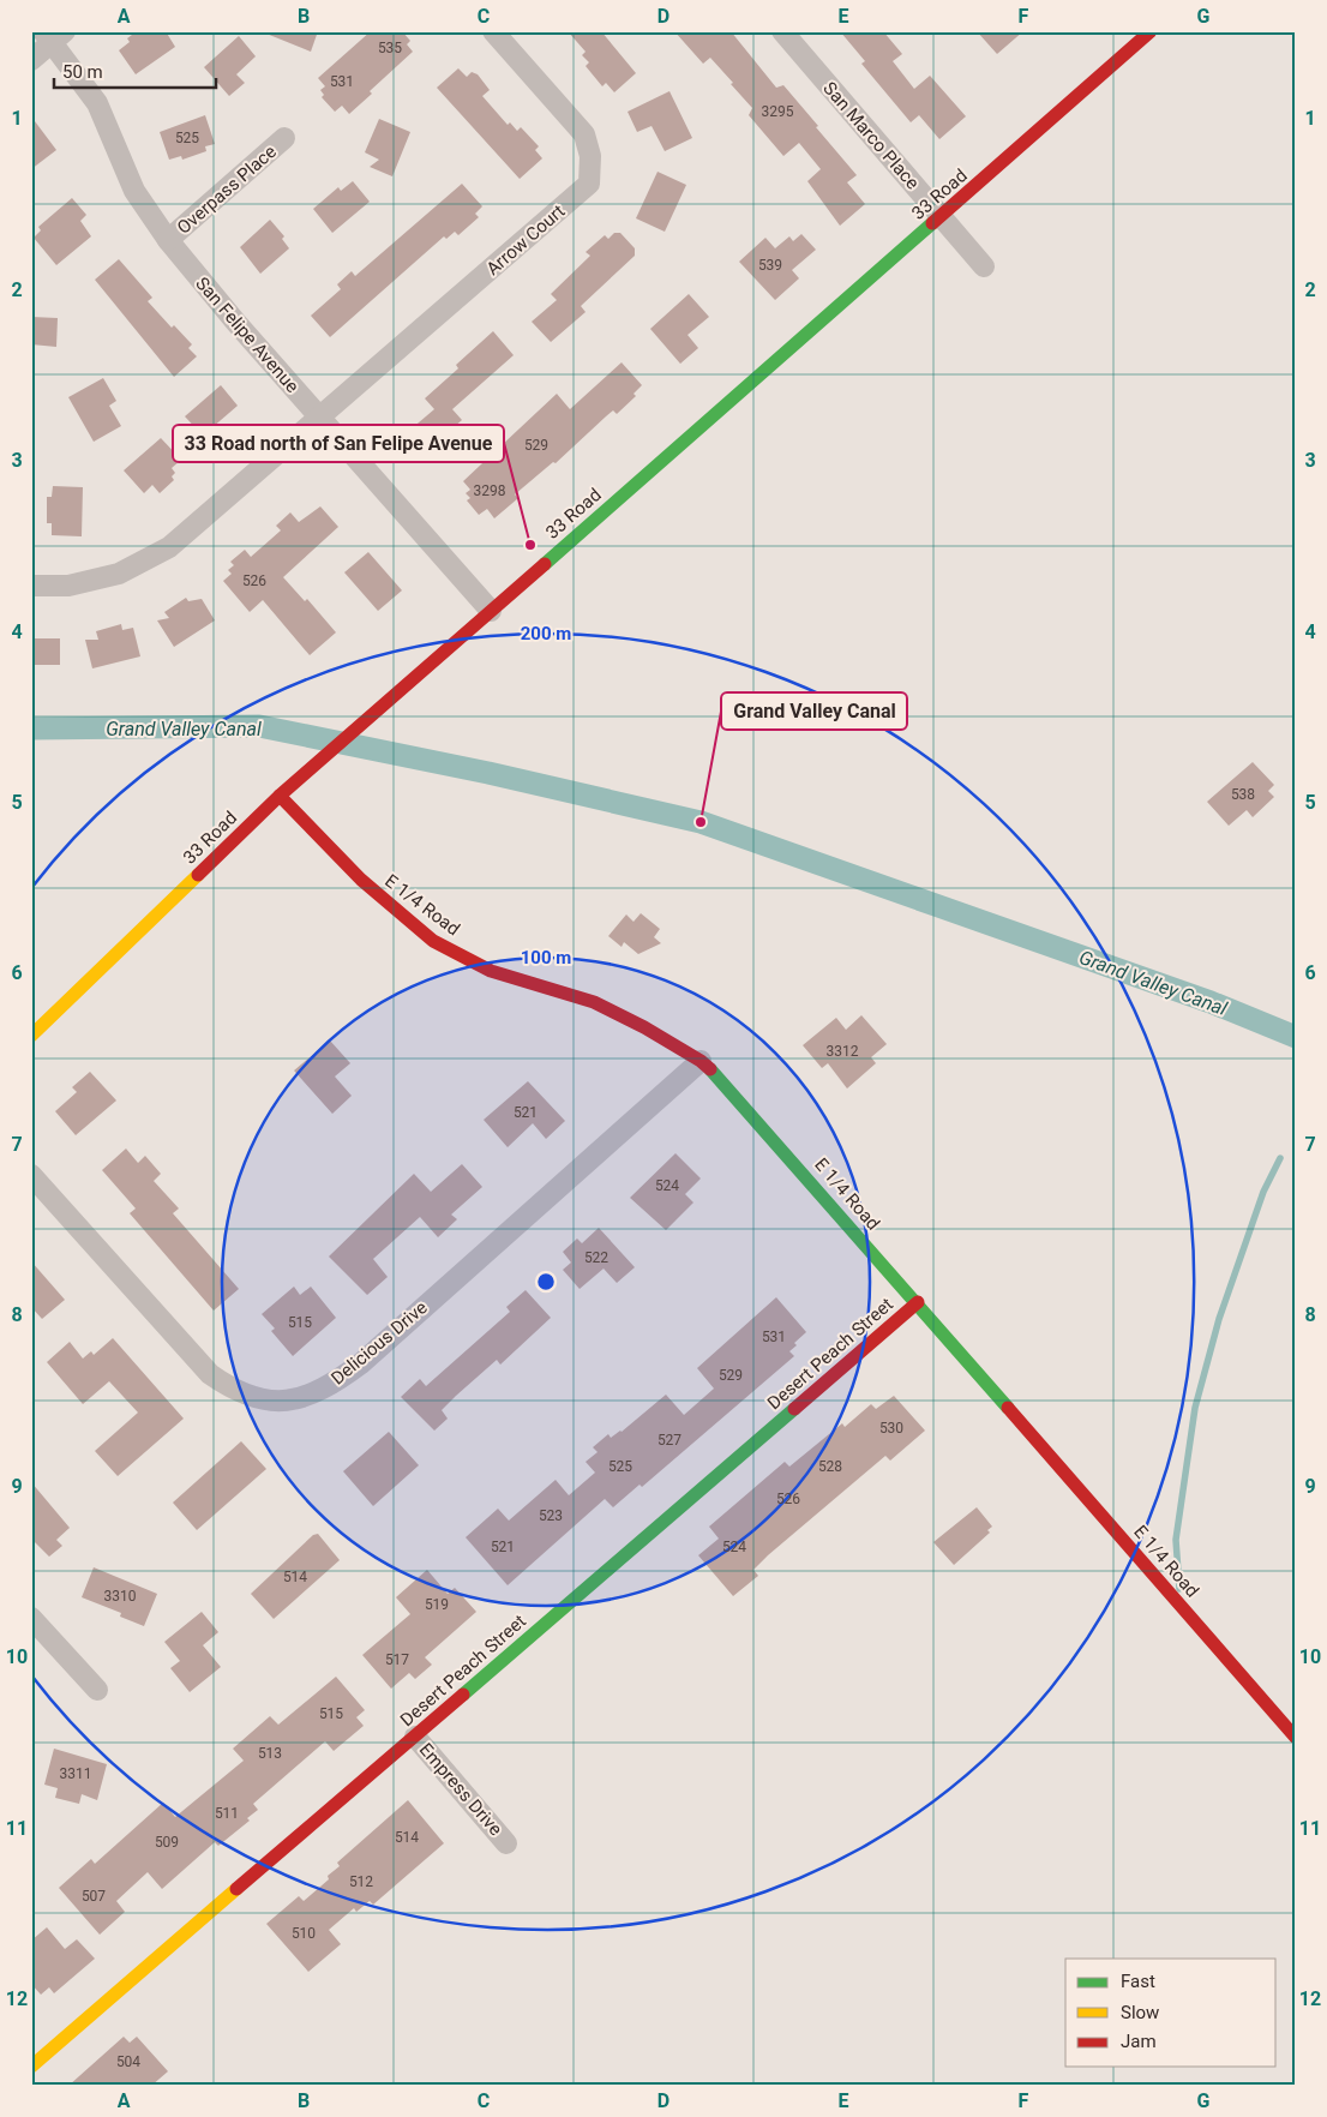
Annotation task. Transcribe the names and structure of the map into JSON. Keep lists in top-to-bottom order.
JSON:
{
  "streets": {
    "street": [
      "San Marco Place",
      "Overpass Place",
      "33 Road",
      "Arrow Court",
      "San Felipe Avenue",
      "E 1/4 Road",
      "Delicious Drive",
      "Desert Peach Street",
      "Empress Drive"
    ]
  },
  "crossings": [
    ["San Marco Place", "33 Road"],
    ["Overpass Place", "San Felipe Avenue"],
    ["33 Road", "San Felipe Avenue"],
    ["33 Road", "E 1/4 Road"],
    ["Arrow Court", "San Felipe Avenue"],
    ["E 1/4 Road", "Delicious Drive"],
    ["E 1/4 Road", "Desert Peach Street"],
    ["Desert Peach Street", "Empress Drive"]
  ],
  "water": ["Grand Valley Canal"],
  "places": ["33 Road north of San Felipe Avenue", "Grand Valley Canal"],
  "house_numbers": [
    "535",
    "531",
    "3295",
    "525",
    "539",
    "529",
    "3298",
    "526",
    "538",
    "3312",
    "521",
    "524",
    "522",
    "515",
    "531",
    "529",
    "530",
    "527",
    "525",
    "528",
    "526",
    "523",
    "521",
    "524",
    "514",
    "3310",
    "519",
    "517",
    "515",
    "513",
    "3311",
    "511",
    "514",
    "509",
    "512",
    "507",
    "510",
    "504"
  ],
  "legend": ["Fast", "Slow", "Jam"],
  "scale_bar": "50 m",
  "grid": {
    "columns": [
      "A",
      "B",
      "C",
      "D",
      "E",
      "F",
      "G"
    ],
    "rows": [
      "1",
      "2",
      "3",
      "4",
      "5",
      "6",
      "7",
      "8",
      "9",
      "10",
      "11",
      "12"
    ]
  },
  "rings": ["200 m", "100 m"]
}
